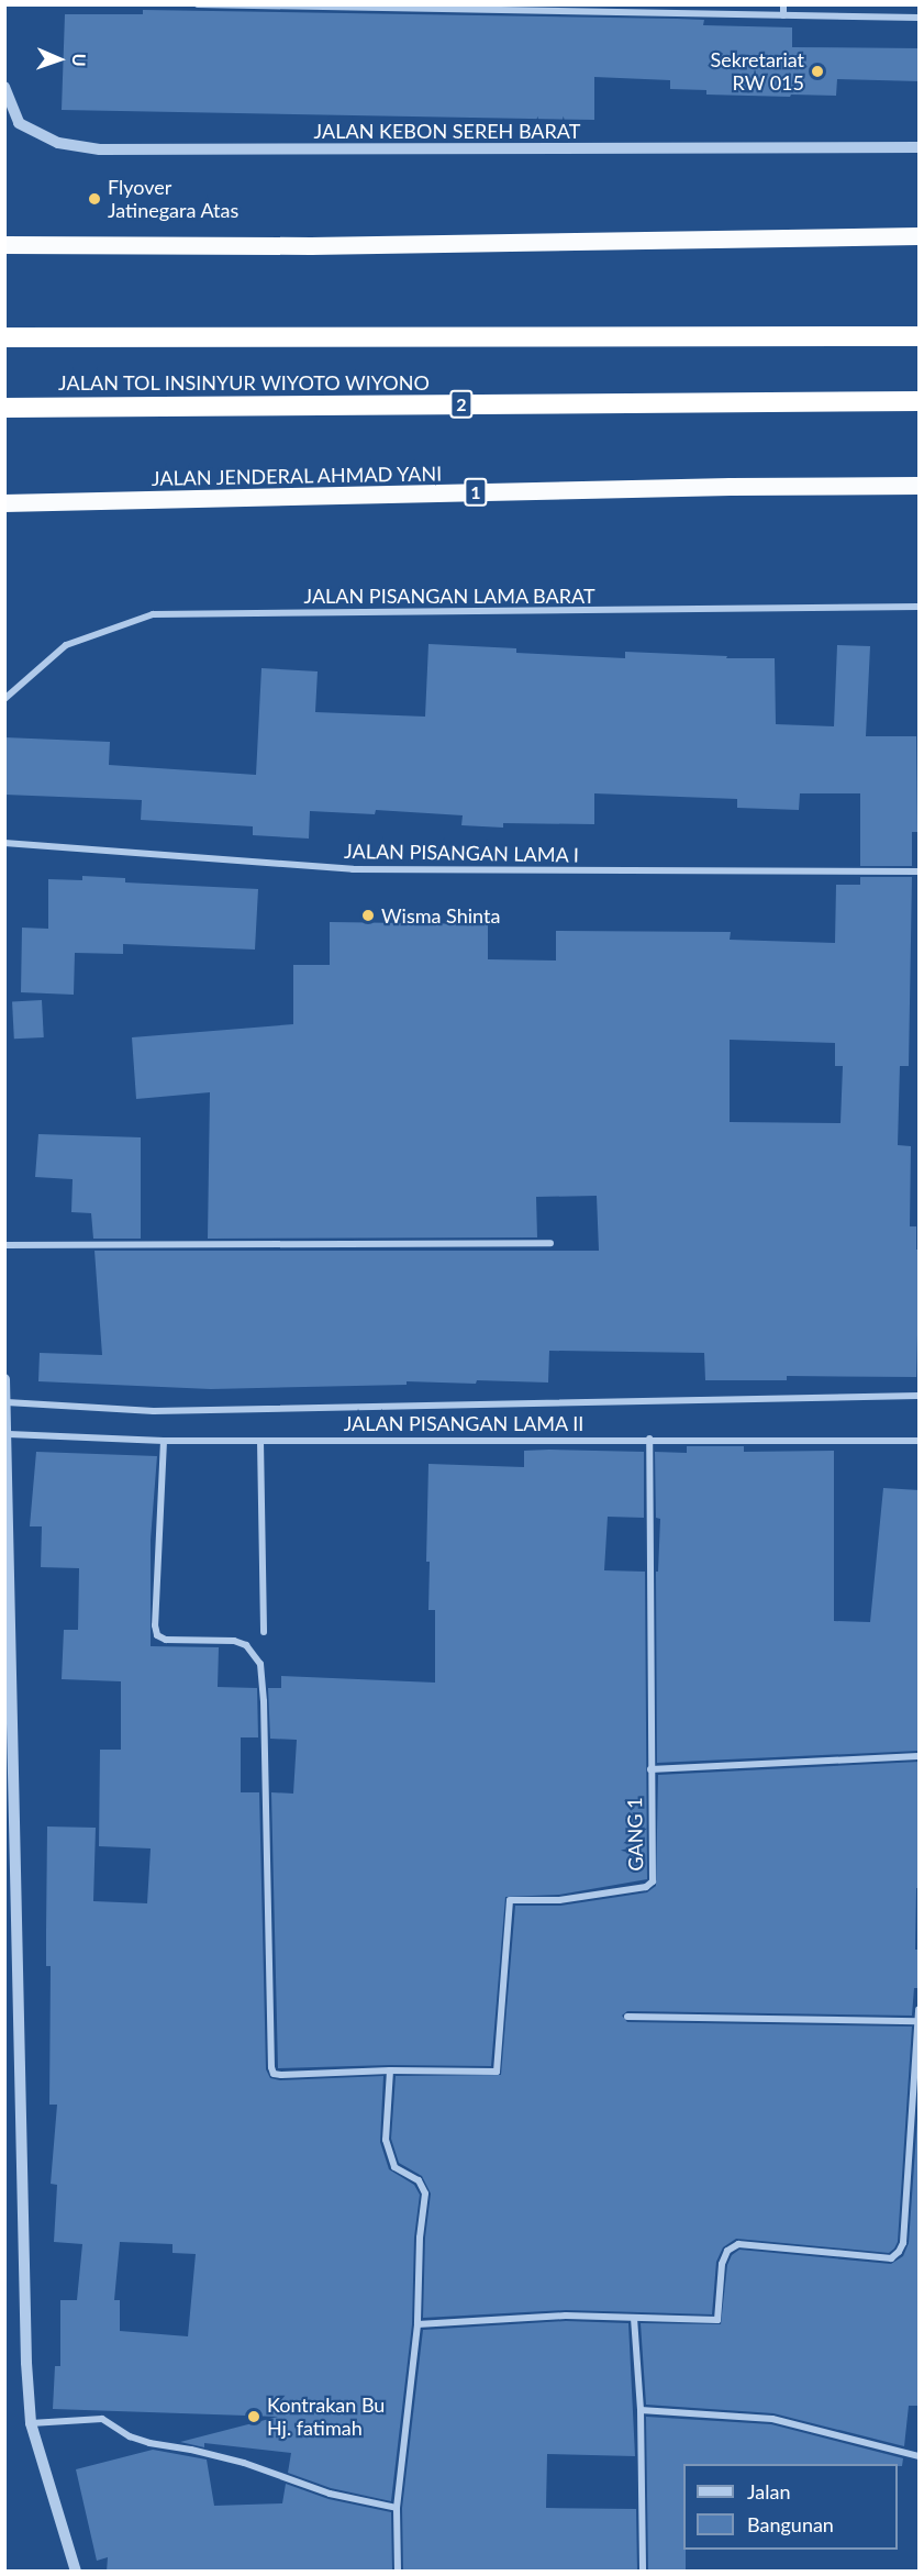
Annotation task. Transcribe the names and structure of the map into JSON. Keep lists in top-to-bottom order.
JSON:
{
  "streets": {
    "highway": [
      "JALAN TOL INSINYUR WIYOTO WIYONO",
      "2",
      "JALAN JENDERAL AHMAD YANI",
      "1"
    ],
    "street": [
      "JALAN KEBON SEREH BARAT",
      "JALAN PISANGAN LAMA BARAT",
      "JALAN PISANGAN LAMA I",
      "JALAN PISANGAN LAMA II",
      "GANG 1"
    ]
  },
  "crossings": [
    ["JALAN PISANGAN LAMA II", "GANG 1"]
  ],
  "places": [
    "Sekretariat RW 015",
    "Flyover Jatinegara Atas",
    "Wisma Shinta",
    "Kontrakan Bu Hj. fatimah"
  ],
  "legend": ["Jalan", "Bangunan"],
  "north": "right"
}
